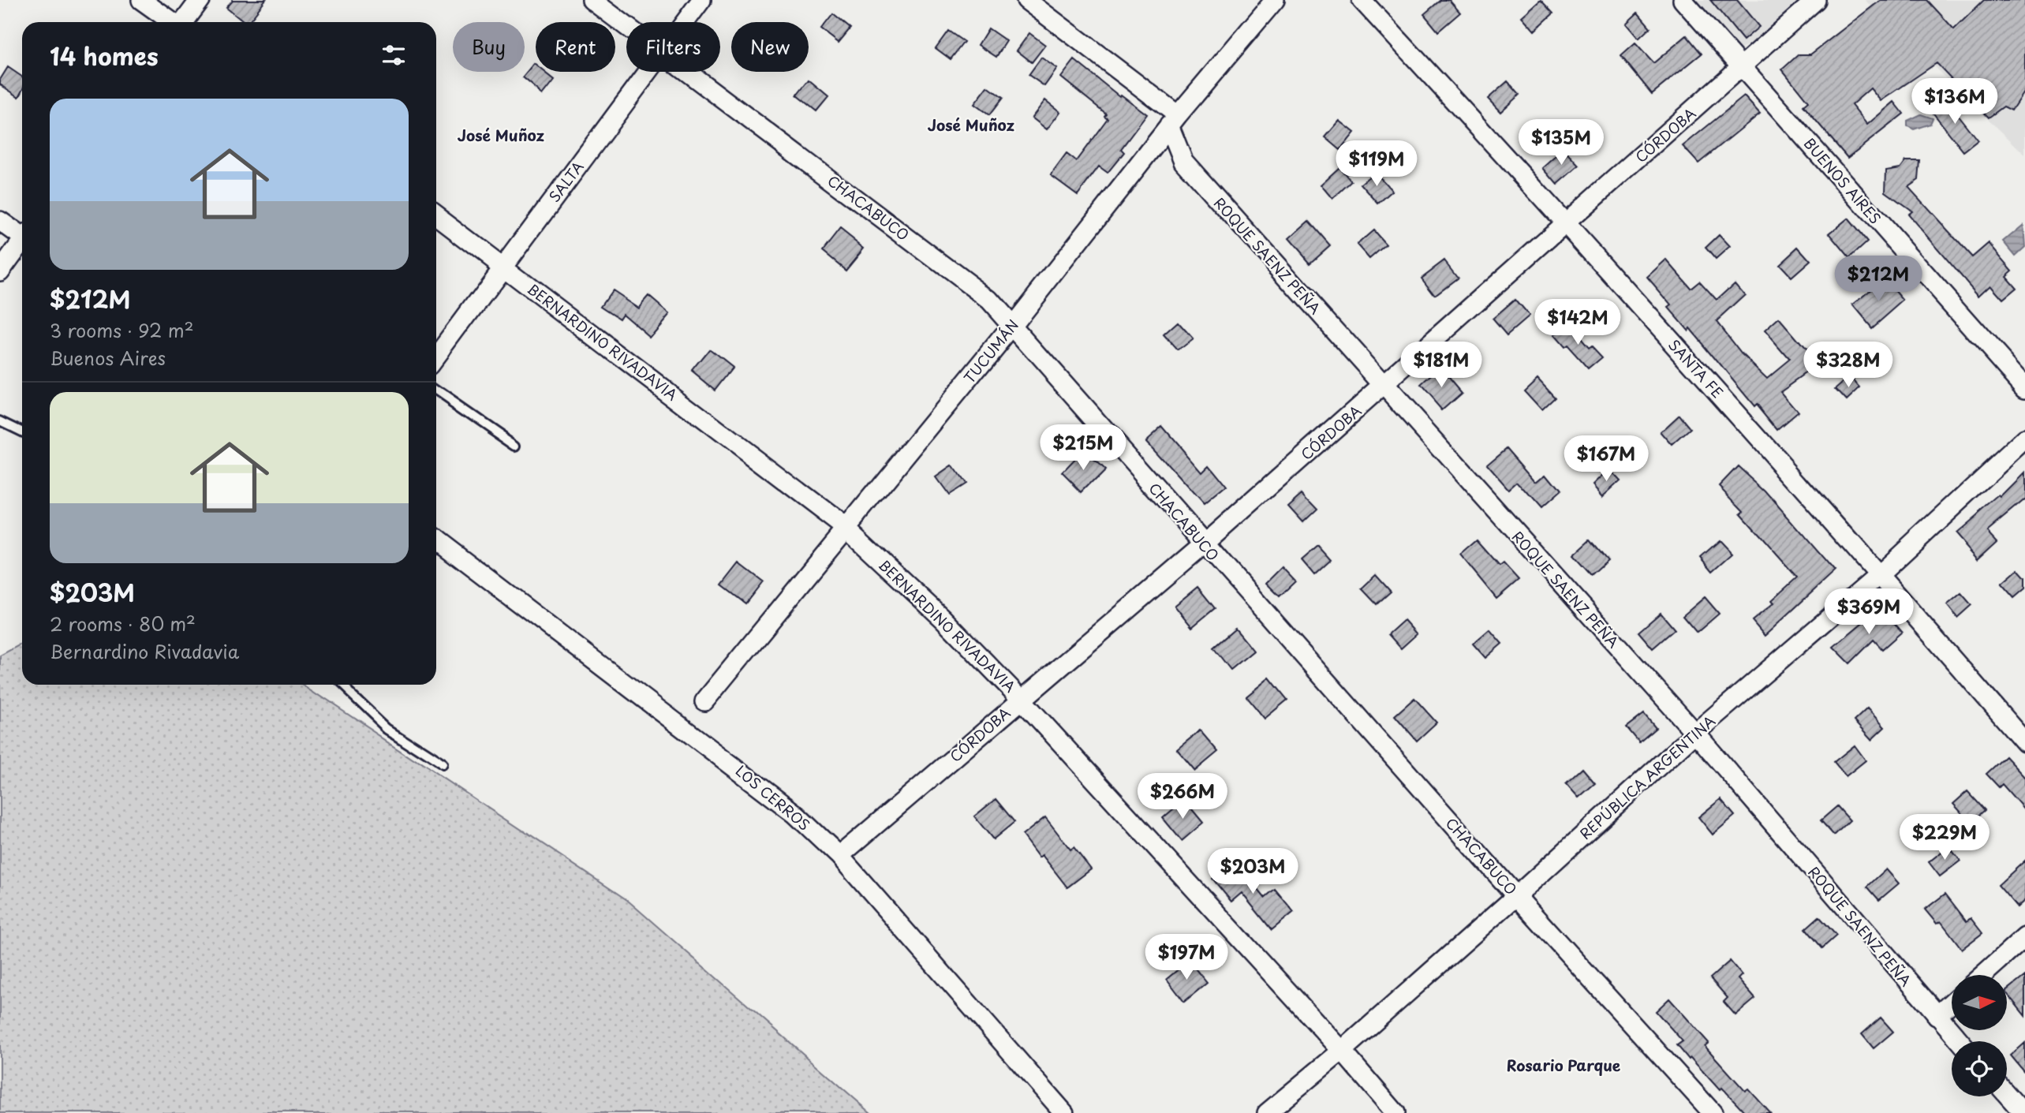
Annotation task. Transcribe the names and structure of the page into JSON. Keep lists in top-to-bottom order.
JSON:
{
  "streets": {
    "street": [
      "CÓRDOBA",
      "BUENOS AIRES",
      "SALTA",
      "CHACABUCO",
      "ROQUE SAENZ PEÑA",
      "BERNARDINO RIVADAVIA",
      "TUCUMÁN",
      "SANTA FE",
      "REPÚBLICA ARGENTINA",
      "LOS CERROS"
    ]
  },
  "crossings": [
    ["CÓRDOBA", "BUENOS AIRES"],
    ["CÓRDOBA", "CHACABUCO"],
    ["CÓRDOBA", "ROQUE SAENZ PEÑA"],
    ["CÓRDOBA", "BERNARDINO RIVADAVIA"],
    ["CÓRDOBA", "SANTA FE"],
    ["CÓRDOBA", "LOS CERROS"],
    ["SALTA", "BERNARDINO RIVADAVIA"],
    ["CHACABUCO", "TUCUMÁN"],
    ["CHACABUCO", "REPÚBLICA ARGENTINA"],
    ["ROQUE SAENZ PEÑA", "TUCUMÁN"],
    ["ROQUE SAENZ PEÑA", "REPÚBLICA ARGENTINA"],
    ["BERNARDINO RIVADAVIA", "TUCUMÁN"],
    ["BERNARDINO RIVADAVIA", "REPÚBLICA ARGENTINA"],
    ["SANTA FE", "REPÚBLICA ARGENTINA"]
  ],
  "districts": ["José Muñoz", "José Muñoz", "Rosario Parque"],
  "north": "right",
  "page": {
    "chip": [
      "Buy",
      "Rent",
      "Filters",
      "New"
    ],
    "heading": "14 homes",
    "price": [
      "$136M",
      "$135M",
      "$119M",
      "$212M",
      "$142M",
      "$181M",
      "$328M",
      "$215M",
      "$167M",
      "$369M",
      "$266M",
      "$229M",
      "$203M",
      "$197M"
    ],
    "list": [
      {
        "name": "$212M",
        "note": "3 rooms · 92 m² · Buenos Aires"
      },
      {
        "name": "$203M",
        "note": "2 rooms · 80 m² · Bernardino Rivadavia"
      }
    ]
  }
}
